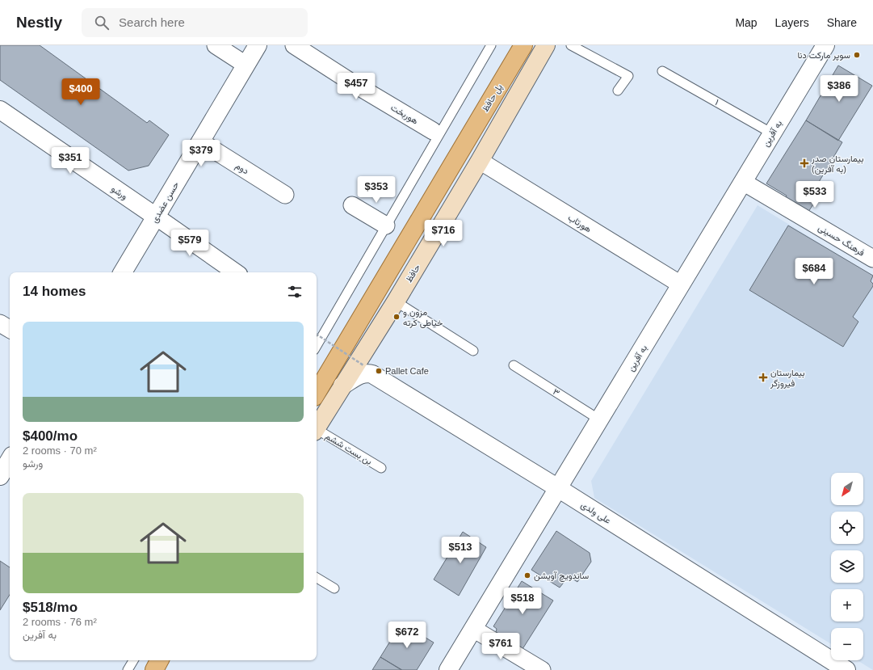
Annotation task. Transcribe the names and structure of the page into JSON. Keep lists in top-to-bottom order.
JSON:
{
  "streets": {
    "main road": ["پل حافظ", "حافظ"],
    "street": [
      "هوربخت",
      "به آفرین",
      "دوم",
      "ورشو",
      "حسن عضدی",
      "هورتاب",
      "فرهنگ حسینی",
      "علی ولدی"
    ],
    "lane": ["۱", "۳", "بن بست ششم"]
  },
  "crossings": [
    ["۱", "به آفرین"],
    ["به آفرین", "هورتاب"],
    ["به آفرین", "فرهنگ حسینی"],
    ["به آفرین", "۳"],
    ["به آفرین", "علی ولدی"],
    ["دوم", "حسن عضدی"],
    ["ورشو", "حسن عضدی"],
    ["هورتاب", "حافظ"],
    ["حافظ", "علی ولدی"]
  ],
  "places": {
    "other": [
      "سوپر مارکت دنا",
      "مزون و خیاطی کرته",
      "Pallet Cafe",
      "ساندویچ آویشن"
    ],
    "health": ["بیمارستان صدر (به آفرین)", "بیمارستان فیروزگر"]
  },
  "north": "bottom left",
  "page": {
    "header": "Nestly",
    "search": "Search here",
    "nav": ["Map", "Layers", "Share"],
    "price": [
      "$457",
      "$386",
      "$400",
      "$379",
      "$351",
      "$353",
      "$533",
      "$716",
      "$579",
      "$684",
      "$513",
      "$518",
      "$672",
      "$761"
    ],
    "heading": "14 homes",
    "list": [
      {
        "name": "$400/mo",
        "note": "2 rooms · 70 m² · ورشو"
      },
      {
        "name": "$518/mo",
        "note": "2 rooms · 76 m² · به آفرین"
      }
    ],
    "map_buttons": ["+", "−"]
  }
}
